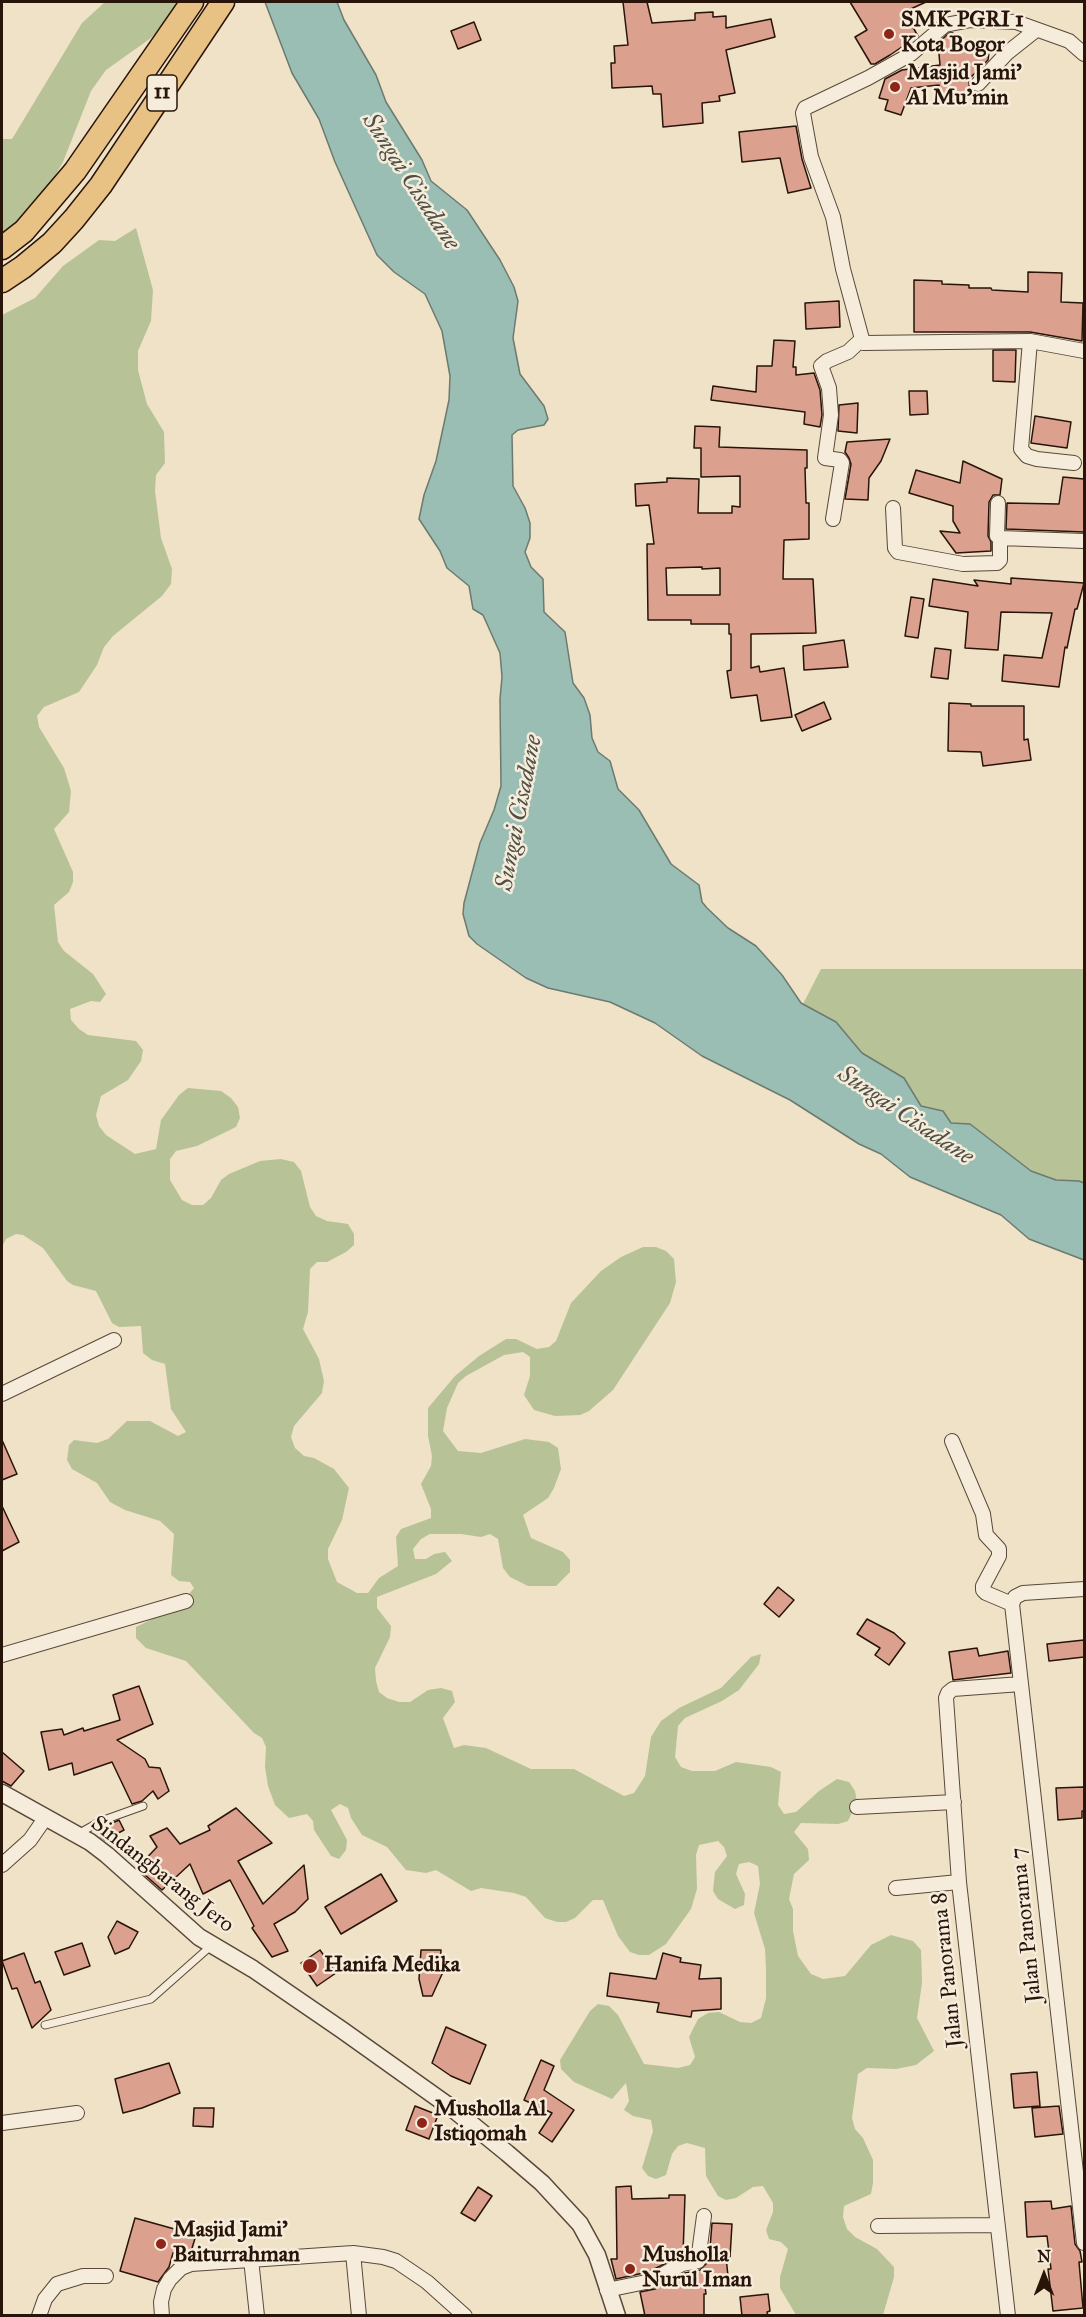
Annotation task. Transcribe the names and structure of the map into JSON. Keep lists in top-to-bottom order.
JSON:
{
  "streets": {
    "highway": ["11"],
    "street": ["Sindangbarang Jero", "Jalan Panorama 7", "Jalan Panorama 8"]
  },
  "crossings": [
    ["Jalan Panorama 7", "Jalan Panorama 8"]
  ],
  "water": ["Sungai Cisadane"],
  "places": [
    "SMK PGRI 1 Kota Bogor",
    "Masjid Jami' Al Mu'min",
    "Hanifa Medika",
    "Musholla Al Istiqomah",
    "Masjid Jami' Baiturrahman",
    "Musholla Nurul Iman"
  ],
  "north": "top"
}
